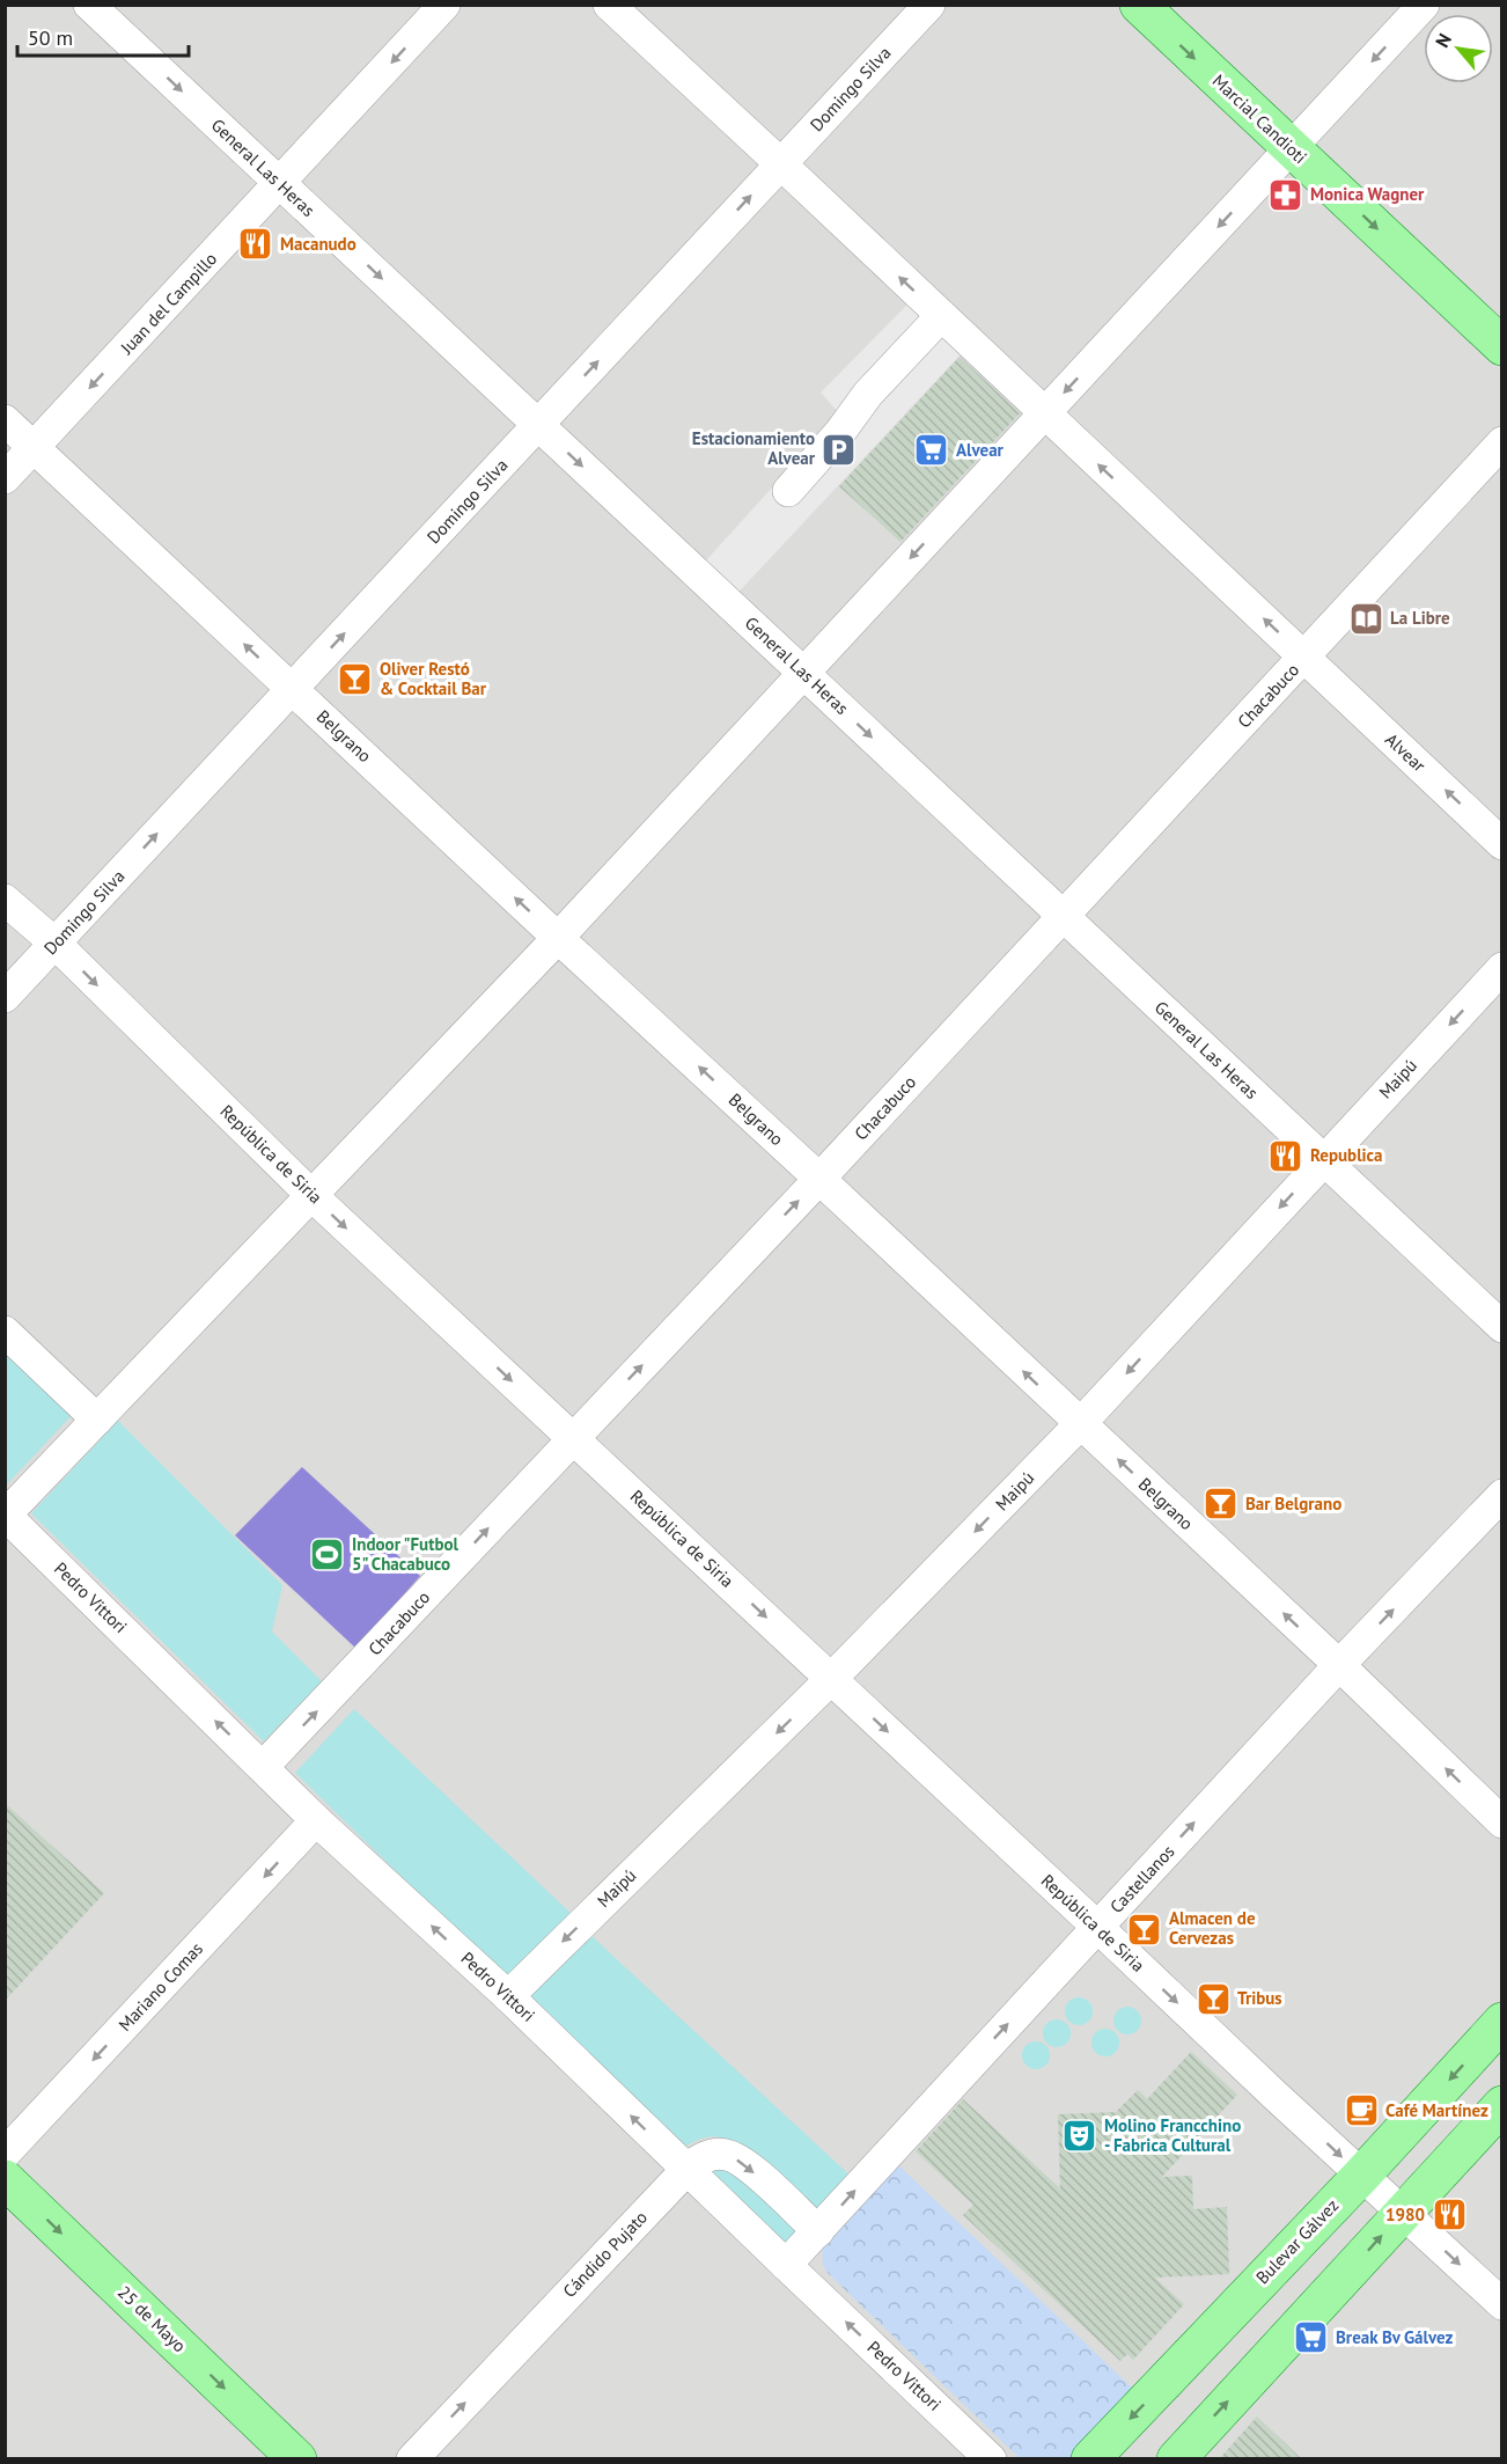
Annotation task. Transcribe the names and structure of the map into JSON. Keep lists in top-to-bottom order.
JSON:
{
  "streets": {
    "main road": ["Marcial Candioti", "Bulevar Gálvez", "25 de Mayo"],
    "street": [
      "Domingo Silva",
      "General Las Heras",
      "Juan del Campillo",
      "Chacabuco",
      "Belgrano",
      "Alvear",
      "Maipú",
      "República de Siria",
      "Pedro Vittori",
      "Castellanos",
      "Mariano Comas",
      "Cándido Pujato"
    ]
  },
  "crossings": [
    ["Domingo Silva", "General Las Heras"],
    ["Domingo Silva", "Belgrano"],
    ["Domingo Silva", "Alvear"],
    ["Domingo Silva", "República de Siria"],
    ["General Las Heras", "Juan del Campillo"],
    ["General Las Heras", "Chacabuco"],
    ["General Las Heras", "Maipú"],
    ["Juan del Campillo", "Belgrano"],
    ["Chacabuco", "Belgrano"],
    ["Chacabuco", "Alvear"],
    ["Chacabuco", "República de Siria"],
    ["Chacabuco", "Pedro Vittori"],
    ["Belgrano", "Maipú"],
    ["Belgrano", "Castellanos"],
    ["Maipú", "República de Siria"],
    ["Maipú", "Pedro Vittori"],
    ["República de Siria", "Castellanos"],
    ["República de Siria", "Bulevar Gálvez"],
    ["Pedro Vittori", "Castellanos"],
    ["Pedro Vittori", "Mariano Comas"],
    ["Pedro Vittori", "Cándido Pujato"],
    ["Castellanos", "Cándido Pujato"]
  ],
  "one_way": [
    "Domingo Silva",
    "Marcial Candioti",
    "General Las Heras",
    "Juan del Campillo",
    "Chacabuco",
    "Belgrano",
    "Alvear",
    "Maipú",
    "República de Siria",
    "Pedro Vittori",
    "Castellanos",
    "Mariano Comas",
    "Cándido Pujato",
    "25 de Mayo"
  ],
  "places": {
    "pharmacy": ["Monica Wagner"],
    "restaurant": ["Macanudo", "Republica", "1980"],
    "parking": ["Estacionamiento Alvear"],
    "supermarket": ["Alvear", "Break Bv Gálvez"],
    "library": ["La Libre"],
    "bar": [
      "Oliver Restó & Cocktail Bar",
      "Bar Belgrano",
      "Almacen de Cervezas",
      "Tribus"
    ],
    "sports": ["Indoor \"Futbol 5\" Chacabuco"],
    "cafe": ["Café Martínez"],
    "theatre": ["Molino Francchino - Fabrica Cultural"]
  },
  "scale_bar": "50 m",
  "north": "top left"
}
